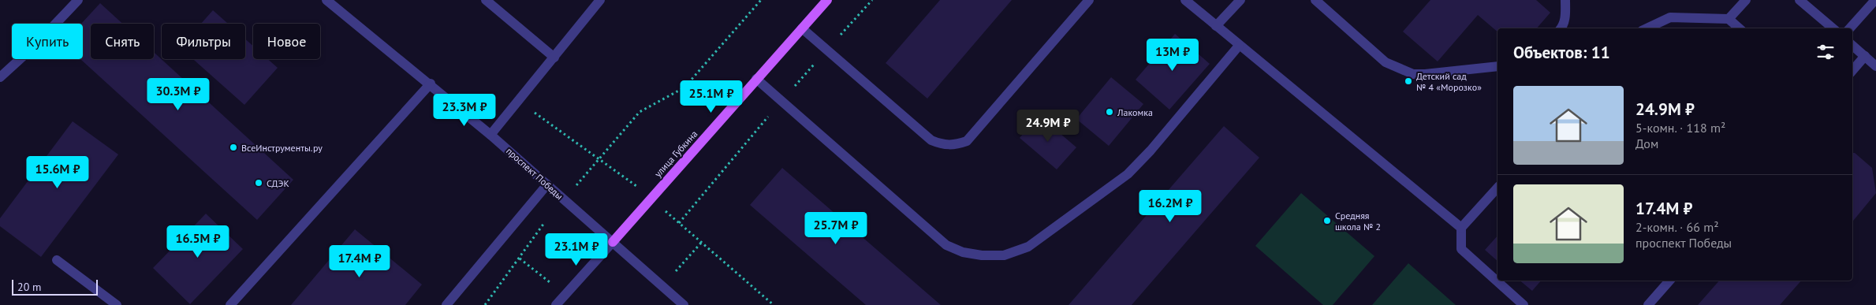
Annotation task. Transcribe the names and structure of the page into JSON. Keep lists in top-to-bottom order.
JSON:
{
  "streets": {
    "main road": ["улица Губкина"],
    "street": ["проспект Победы"]
  },
  "crossings": [
    ["улица Губкина", "проспект Победы"]
  ],
  "places": [
    "Детский сад № 4 «Морозко»",
    "Лакомка",
    "ВсеИнструменты.ру",
    "СДЭК",
    "Средняя школа № 2"
  ],
  "scale_bar": "20 m",
  "page": {
    "chip": [
      "Купить",
      "Снять",
      "Фильтры",
      "Новое"
    ],
    "heading": "Объектов: 11",
    "price": [
      "13M ₽",
      "30.3M ₽",
      "25.1M ₽",
      "23.3M ₽",
      "24.9M ₽",
      "15.6M ₽",
      "16.2M ₽",
      "25.7M ₽",
      "16.5M ₽",
      "23.1M ₽",
      "17.4M ₽"
    ],
    "list": [
      {
        "name": "24.9M ₽",
        "note": "5-комн. · 118 m² · Дом"
      },
      {
        "name": "17.4M ₽",
        "note": "2-комн. · 66 m² · проспект Победы"
      }
    ],
    "scale": "20 m"
  }
}
